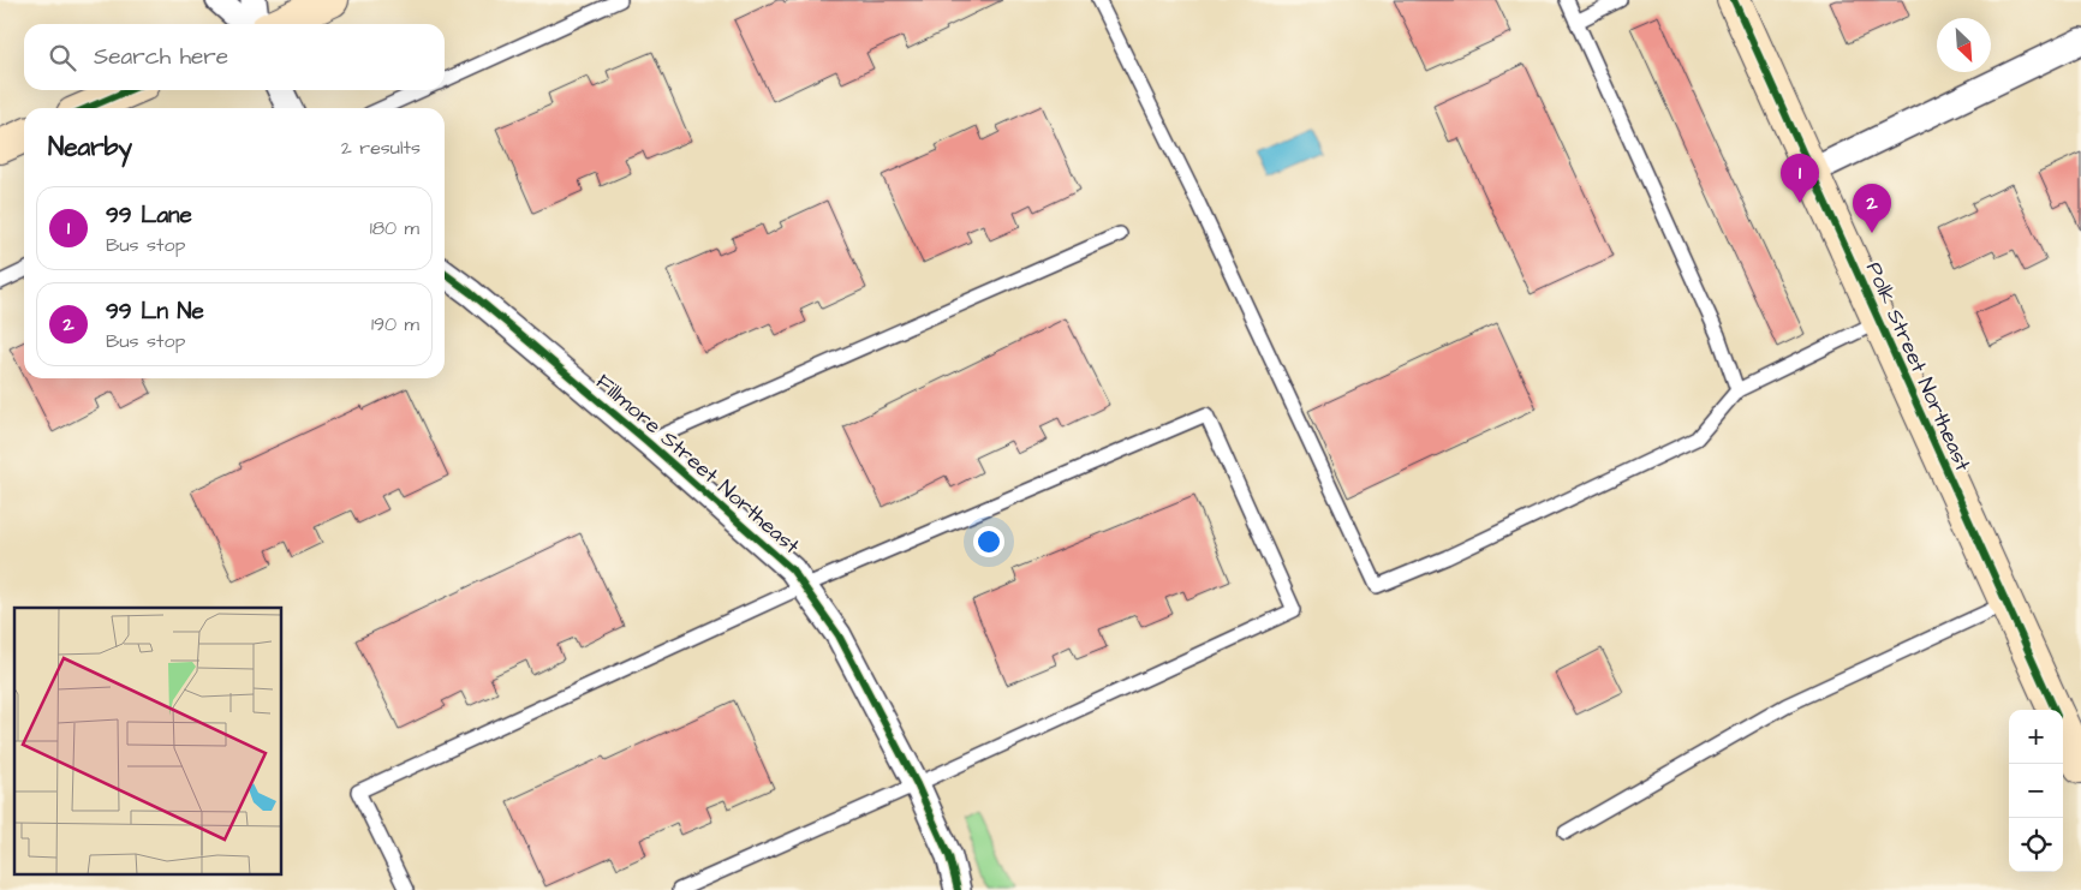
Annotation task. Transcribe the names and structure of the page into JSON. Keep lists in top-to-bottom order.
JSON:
{
  "streets": {
    "street": ["Polk Street Northeast", "Fillmore Street Northeast"]
  },
  "north": "bottom right",
  "page": {
    "search": "Search here",
    "heading": ["Nearby", "2 results"],
    "pins": ["1", "2"],
    "list": [
      {
        "mark": "1",
        "name": "99 Lane",
        "note": "Bus stop",
        "value": "180 m"
      },
      {
        "mark": "2",
        "name": "99 Ln Ne",
        "note": "Bus stop",
        "value": "190 m"
      }
    ],
    "map_buttons": ["+", "−"]
  }
}
